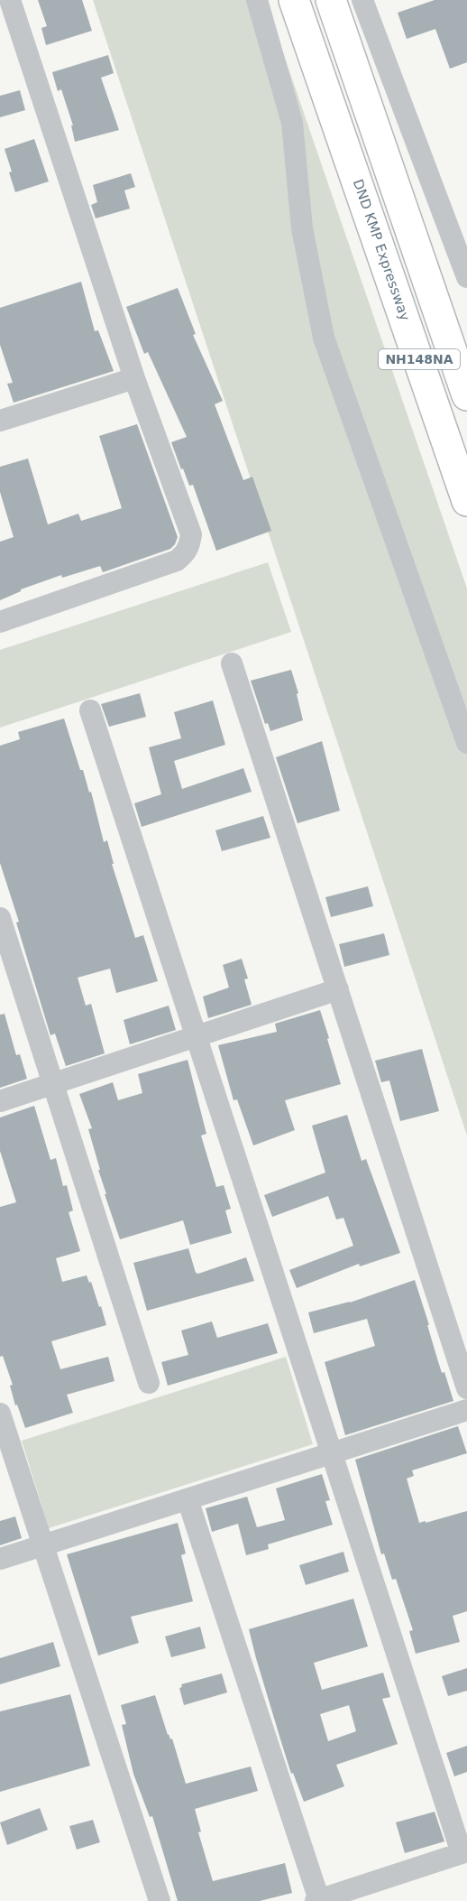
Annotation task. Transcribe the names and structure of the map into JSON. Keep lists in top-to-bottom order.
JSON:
{
  "streets": {
    "highway": ["DND KMP Expressway", "NH148NA"]
  }
}
